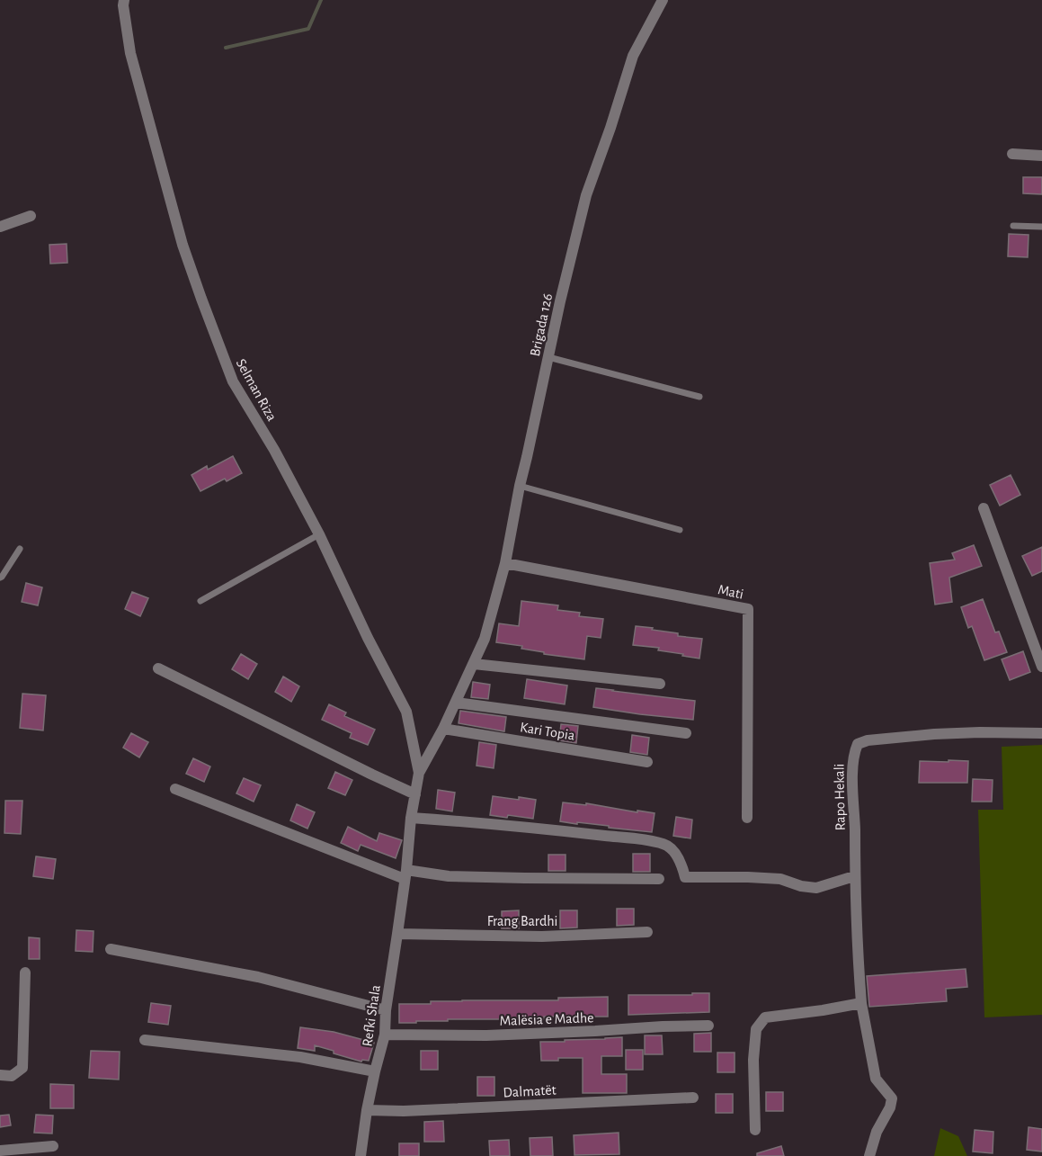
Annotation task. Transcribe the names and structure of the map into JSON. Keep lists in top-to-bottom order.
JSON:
{
  "streets": {
    "street": [
      "Brigada 126",
      "Selman Riza",
      "Mati",
      "Kari Topia",
      "Rapo Hekali",
      "Frang Bardhi",
      "Refki Shala",
      "Malësia e Madhe",
      "Dalmatët"
    ]
  },
  "crossings": [
    ["Brigada 126", "Selman Riza"],
    ["Brigada 126", "Mati"],
    ["Brigada 126", "Kari Topia"],
    ["Brigada 126", "Refki Shala"],
    ["Selman Riza", "Refki Shala"],
    ["Frang Bardhi", "Refki Shala"],
    ["Refki Shala", "Malësia e Madhe"],
    ["Refki Shala", "Dalmatët"]
  ]
}
